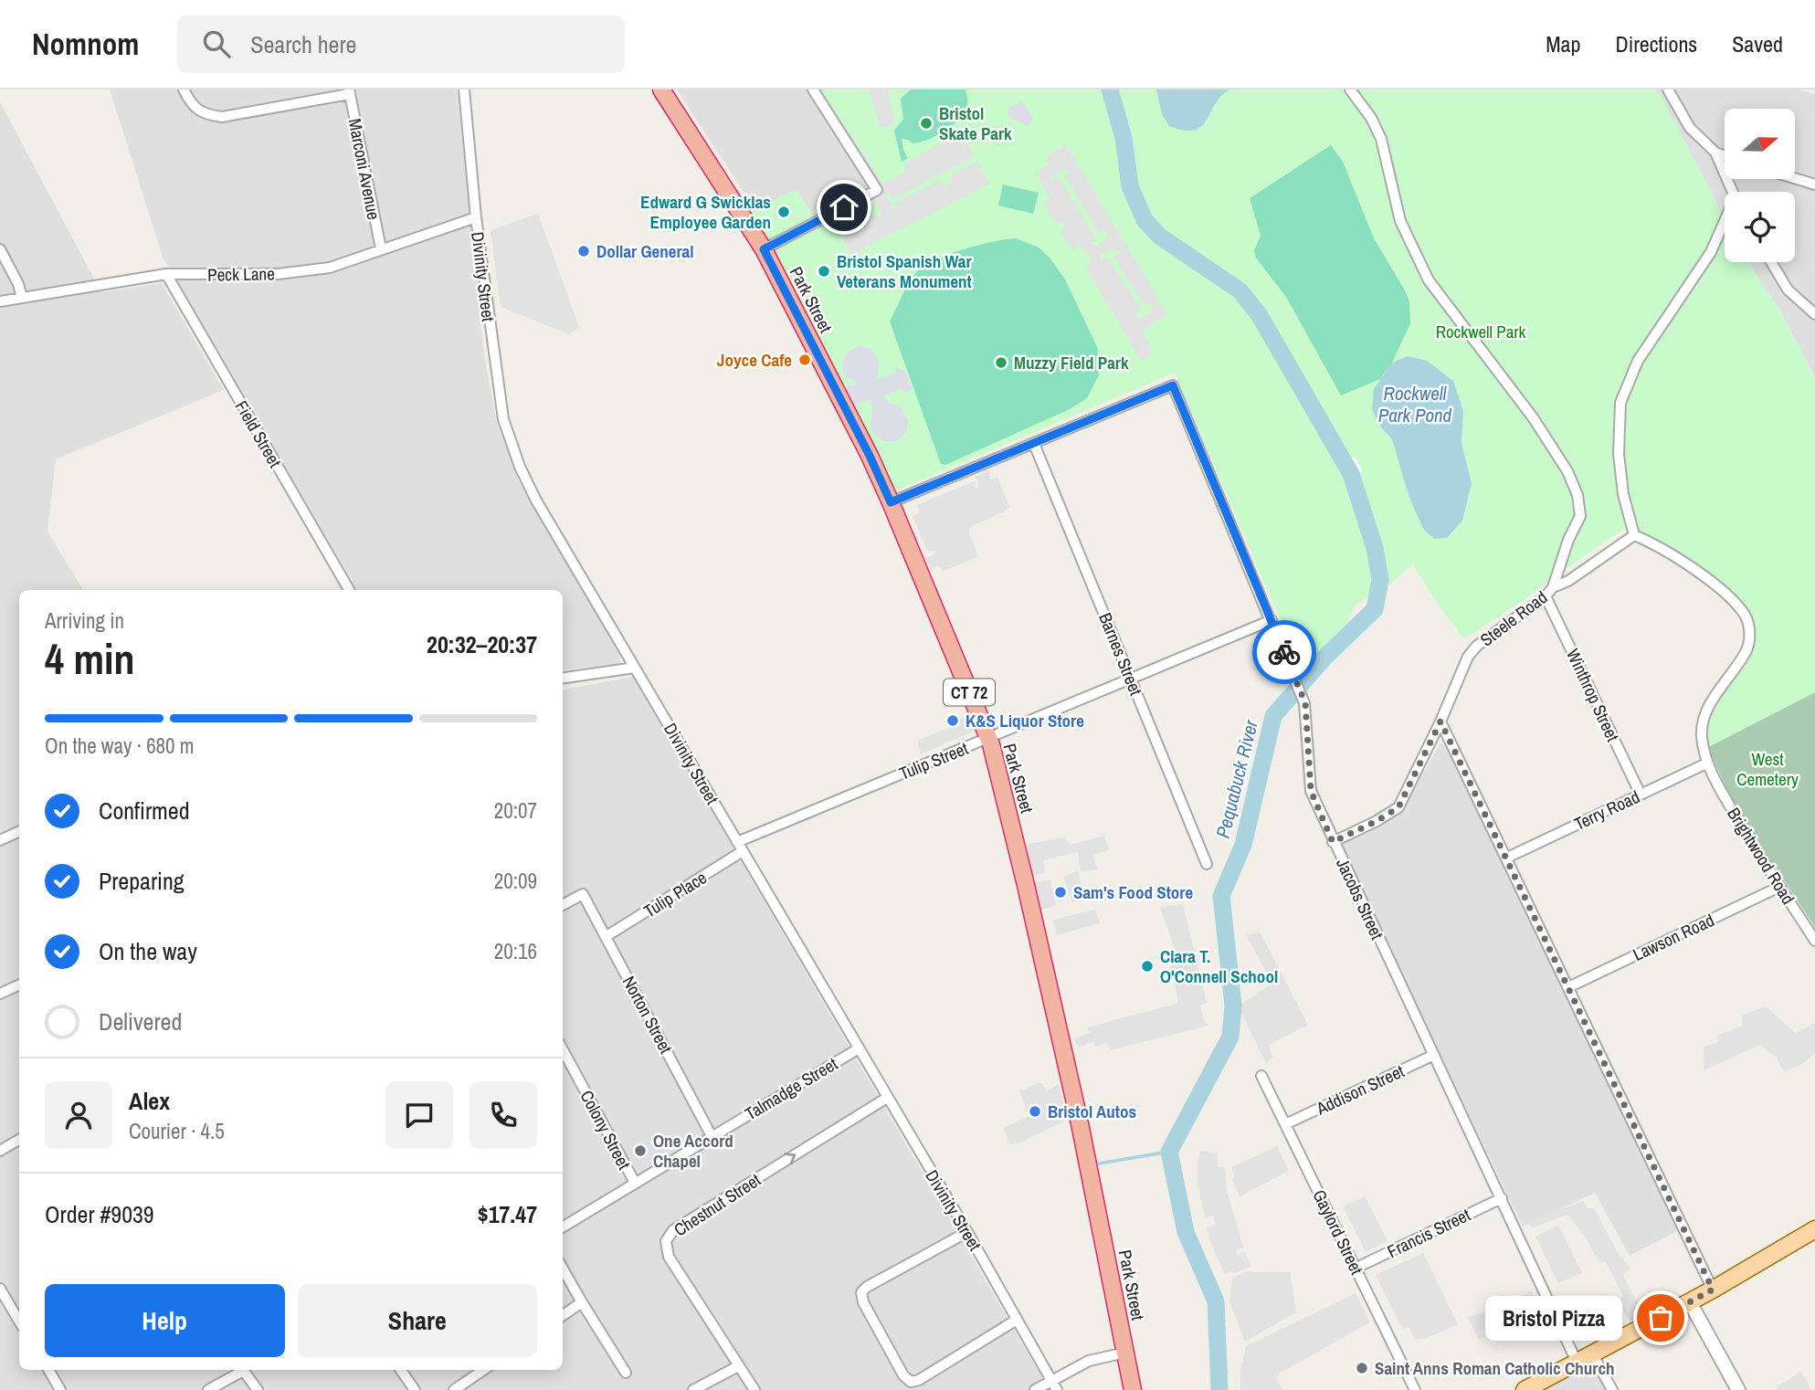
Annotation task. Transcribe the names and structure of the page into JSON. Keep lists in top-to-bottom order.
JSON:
{
  "streets": {
    "highway": ["Park Street", "CT 72"],
    "street": [
      "Marconi Avenue",
      "Peck Lane",
      "Divinity Street",
      "Field Street",
      "Steele Road",
      "Barnes Street",
      "Winthrop Street",
      "Tulip Street",
      "Terry Road",
      "Brightwood Road",
      "Tulip Place",
      "Jacobs Street",
      "Lawson Road",
      "Norton Street",
      "Talmadge Street",
      "Addison Street",
      "Colony Street",
      "Chestnut Street",
      "Gaylord Street",
      "Francis Street"
    ]
  },
  "crossings": [
    ["Marconi Avenue", "Peck Lane"],
    ["Peck Lane", "Divinity Street"],
    ["Peck Lane", "Field Street"],
    ["Divinity Street", "Tulip Street"],
    ["Divinity Street", "Tulip Place"],
    ["Divinity Street", "Talmadge Street"],
    ["Divinity Street", "Chestnut Street"],
    ["Park Street", "Tulip Street"],
    ["Steele Road", "Winthrop Street"],
    ["Steele Road", "Brightwood Road"],
    ["Steele Road", "Jacobs Street"],
    ["Barnes Street", "Tulip Street"],
    ["Barnes Street", "Jacobs Street"],
    ["Winthrop Street", "Terry Road"],
    ["Tulip Street", "Tulip Place"],
    ["Tulip Street", "Jacobs Street"],
    ["Terry Road", "Brightwood Road"],
    ["Brightwood Road", "Lawson Road"],
    ["Tulip Place", "Norton Street"],
    ["Jacobs Street", "Addison Street"],
    ["Jacobs Street", "Francis Street"],
    ["Norton Street", "Talmadge Street"],
    ["Talmadge Street", "Colony Street"],
    ["Addison Street", "Gaylord Street"],
    ["Gaylord Street", "Francis Street"]
  ],
  "water": ["Rockwell Park Pond", "Pequabuck River"],
  "parks": ["Rockwell Park", "West Cemetery"],
  "places": [
    "Bristol Skate Park",
    "Edward G Swicklas Employee Garden",
    "Dollar General",
    "Bristol Spanish War Veterans Monument",
    "Joyce Cafe",
    "Muzzy Field Park",
    "K&S Liquor Store",
    "Sam's Food Store",
    "Clara T. O'Connell School",
    "Bristol Autos",
    "One Accord Chapel",
    "Bristol Pizza",
    "Saint Anns Roman Catholic Church"
  ],
  "north": "right",
  "page": {
    "header": "Nomnom",
    "search": "Search here",
    "nav": ["Map", "Directions", "Saved"],
    "heading": ["4 min", "Arriving in", "20:32–20:37"],
    "panel": [
      "Alex",
      "Courier · 4.5",
      "Order #9039",
      "$17.47"
    ],
    "bar": "On the way · 680 m",
    "list": [
      ["Confirmed", "20:07"],
      ["Preparing", "20:09"],
      ["On the way", "20:16"],
      "Delivered"
    ],
    "buttons": ["Help", "Share"],
    "bubble": "Bristol Pizza"
  }
}
